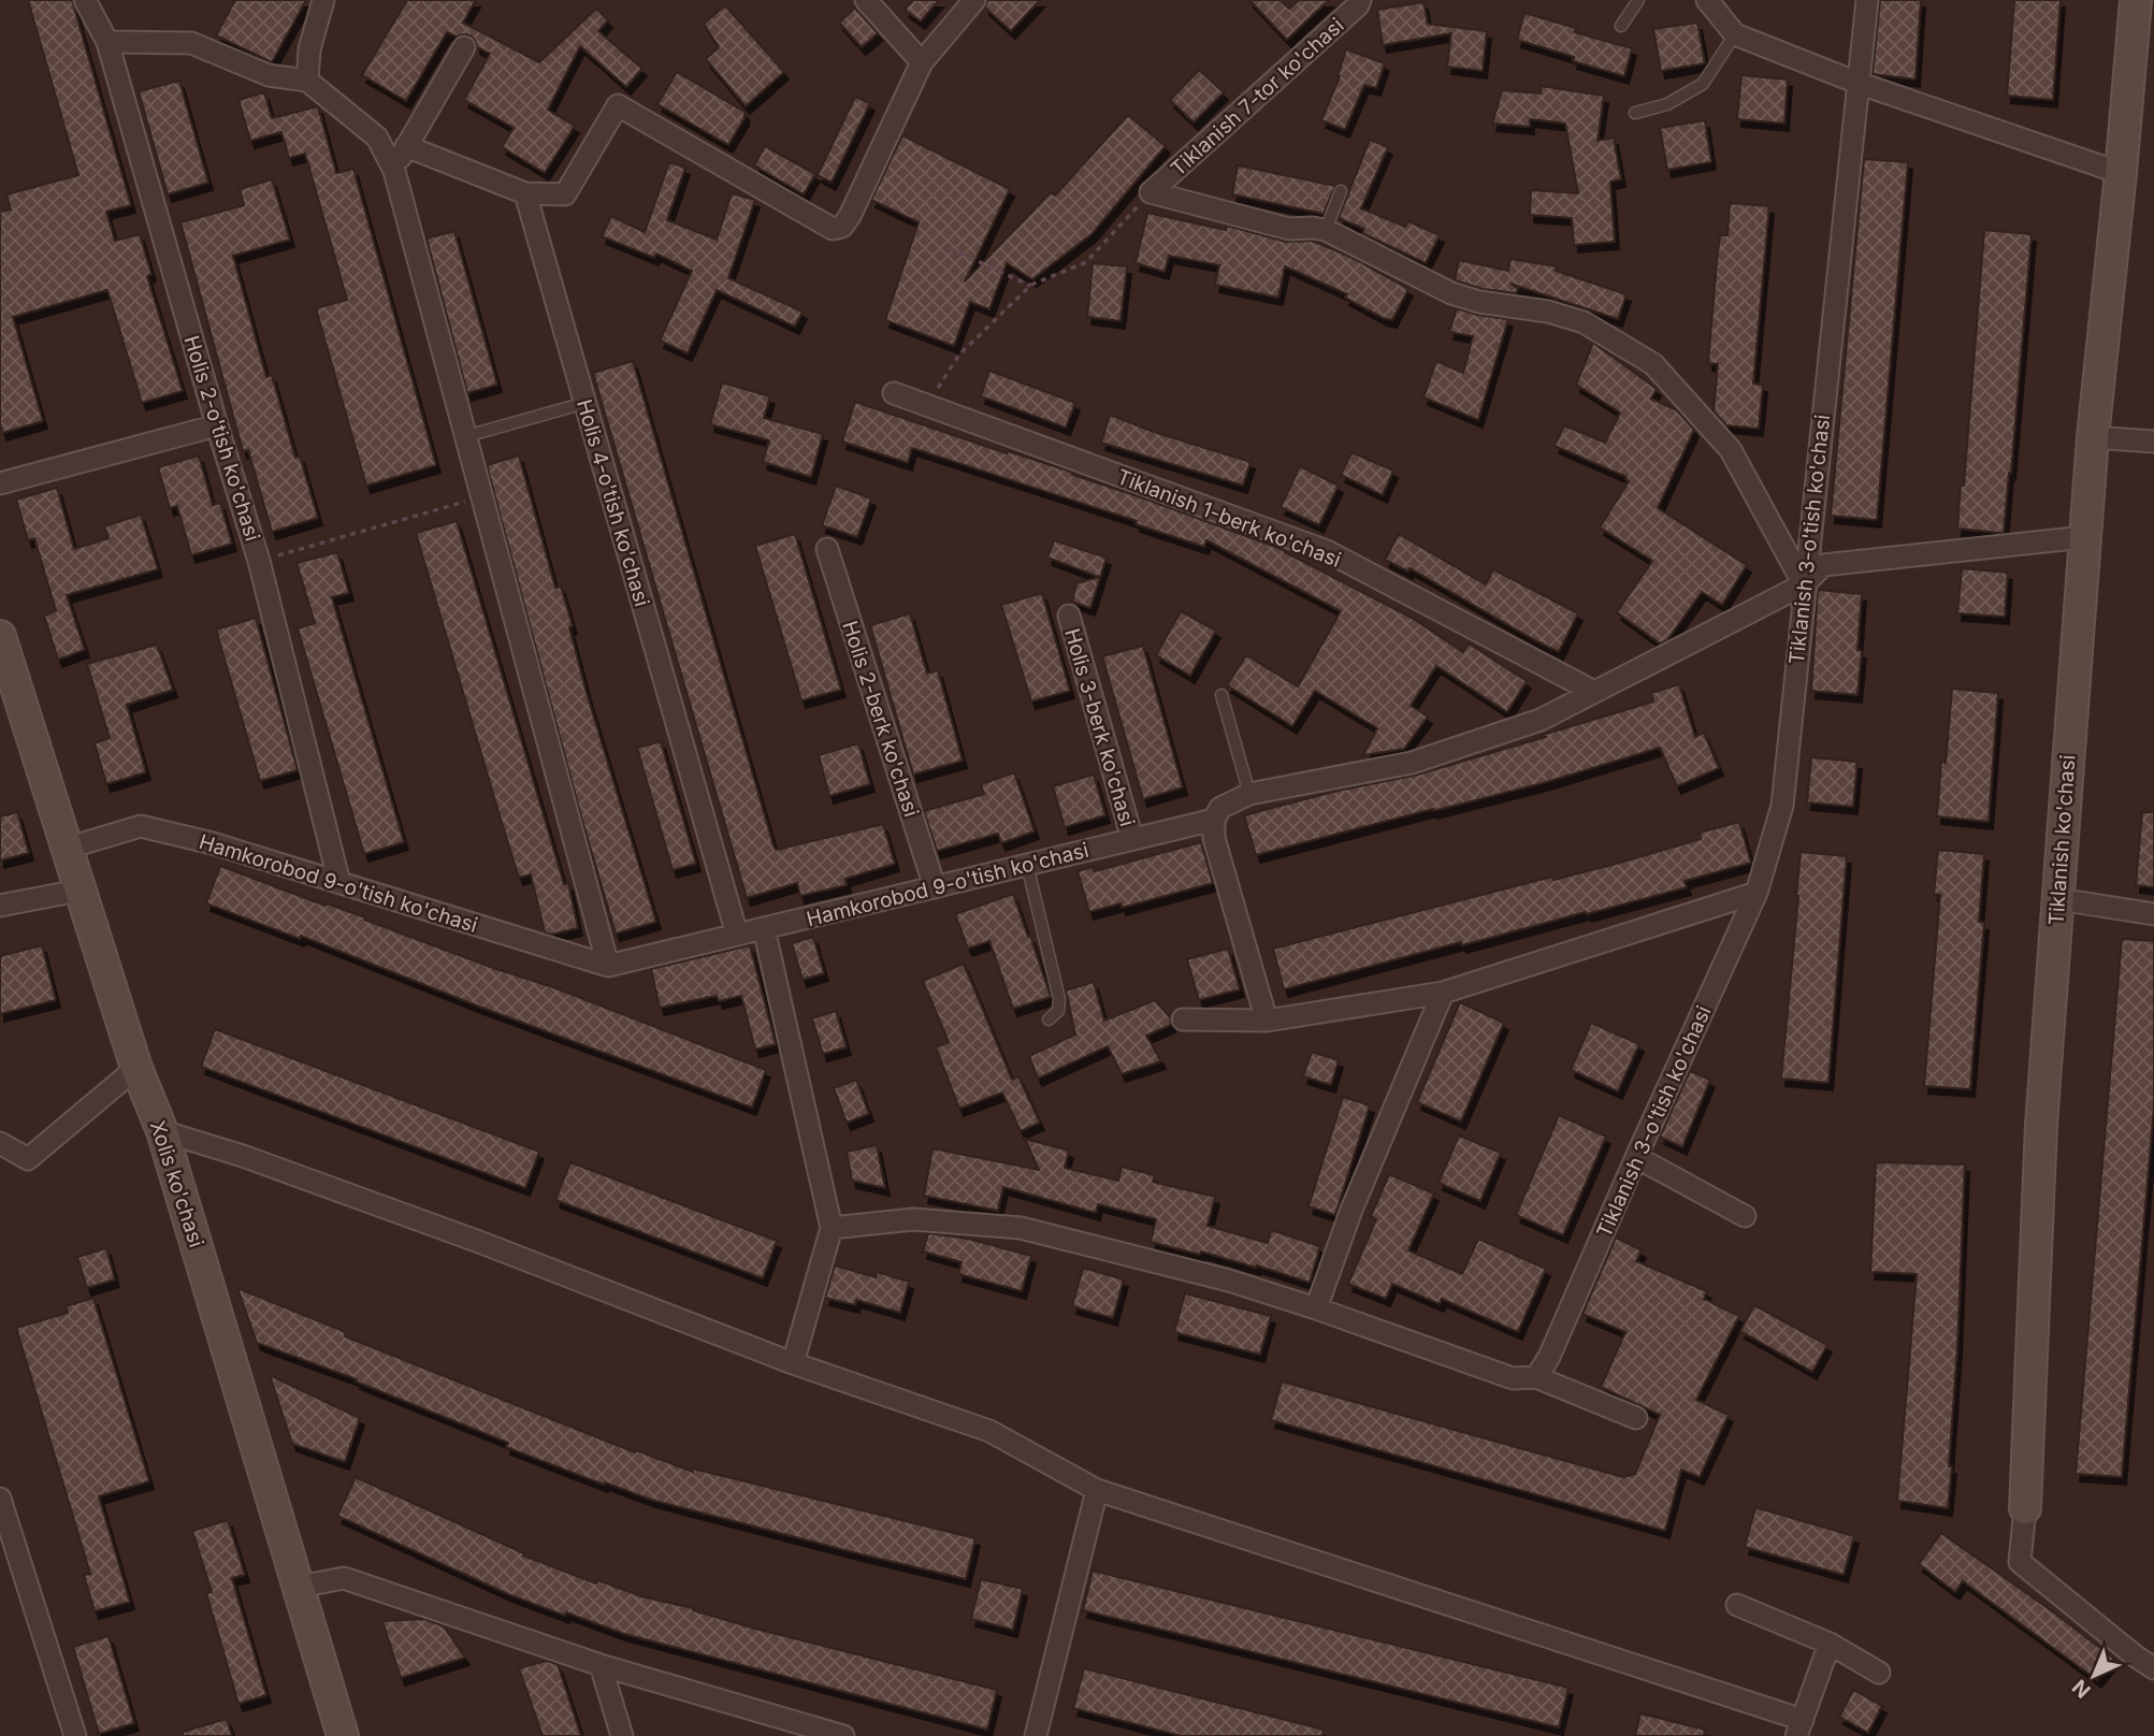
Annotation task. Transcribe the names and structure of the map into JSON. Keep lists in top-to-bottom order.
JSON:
{
  "streets": {
    "street": [
      "Tiklanish 7-tor ko'chasi",
      "Holis 2-o'tish ko'chasi",
      "Holis 4-o'tish ko'chasi",
      "Tiklanish 1-berk ko'chasi",
      "Tiklanish 3-o'tish ko'chasi",
      "Holis 2-berk ko'chasi",
      "Holis 3-berk ko'chasi",
      "Tiklanish ko'chasi",
      "Hamkorobod 9-o'tish ko'chasi",
      "Xolis ko'chasi"
    ]
  },
  "crossings": [
    ["Holis 2-o'tish ko'chasi", "Hamkorobod 9-o'tish ko'chasi"],
    ["Holis 4-o'tish ko'chasi", "Hamkorobod 9-o'tish ko'chasi"],
    ["Tiklanish 1-berk ko'chasi", "Hamkorobod 9-o'tish ko'chasi"],
    ["Tiklanish 3-o'tish ko'chasi", "Hamkorobod 9-o'tish ko'chasi"],
    ["Holis 2-berk ko'chasi", "Hamkorobod 9-o'tish ko'chasi"],
    ["Holis 3-berk ko'chasi", "Hamkorobod 9-o'tish ko'chasi"],
    ["Tiklanish ko'chasi", "Hamkorobod 9-o'tish ko'chasi"],
    ["Hamkorobod 9-o'tish ko'chasi", "Xolis ko'chasi"]
  ],
  "north": "bottom left"
}
